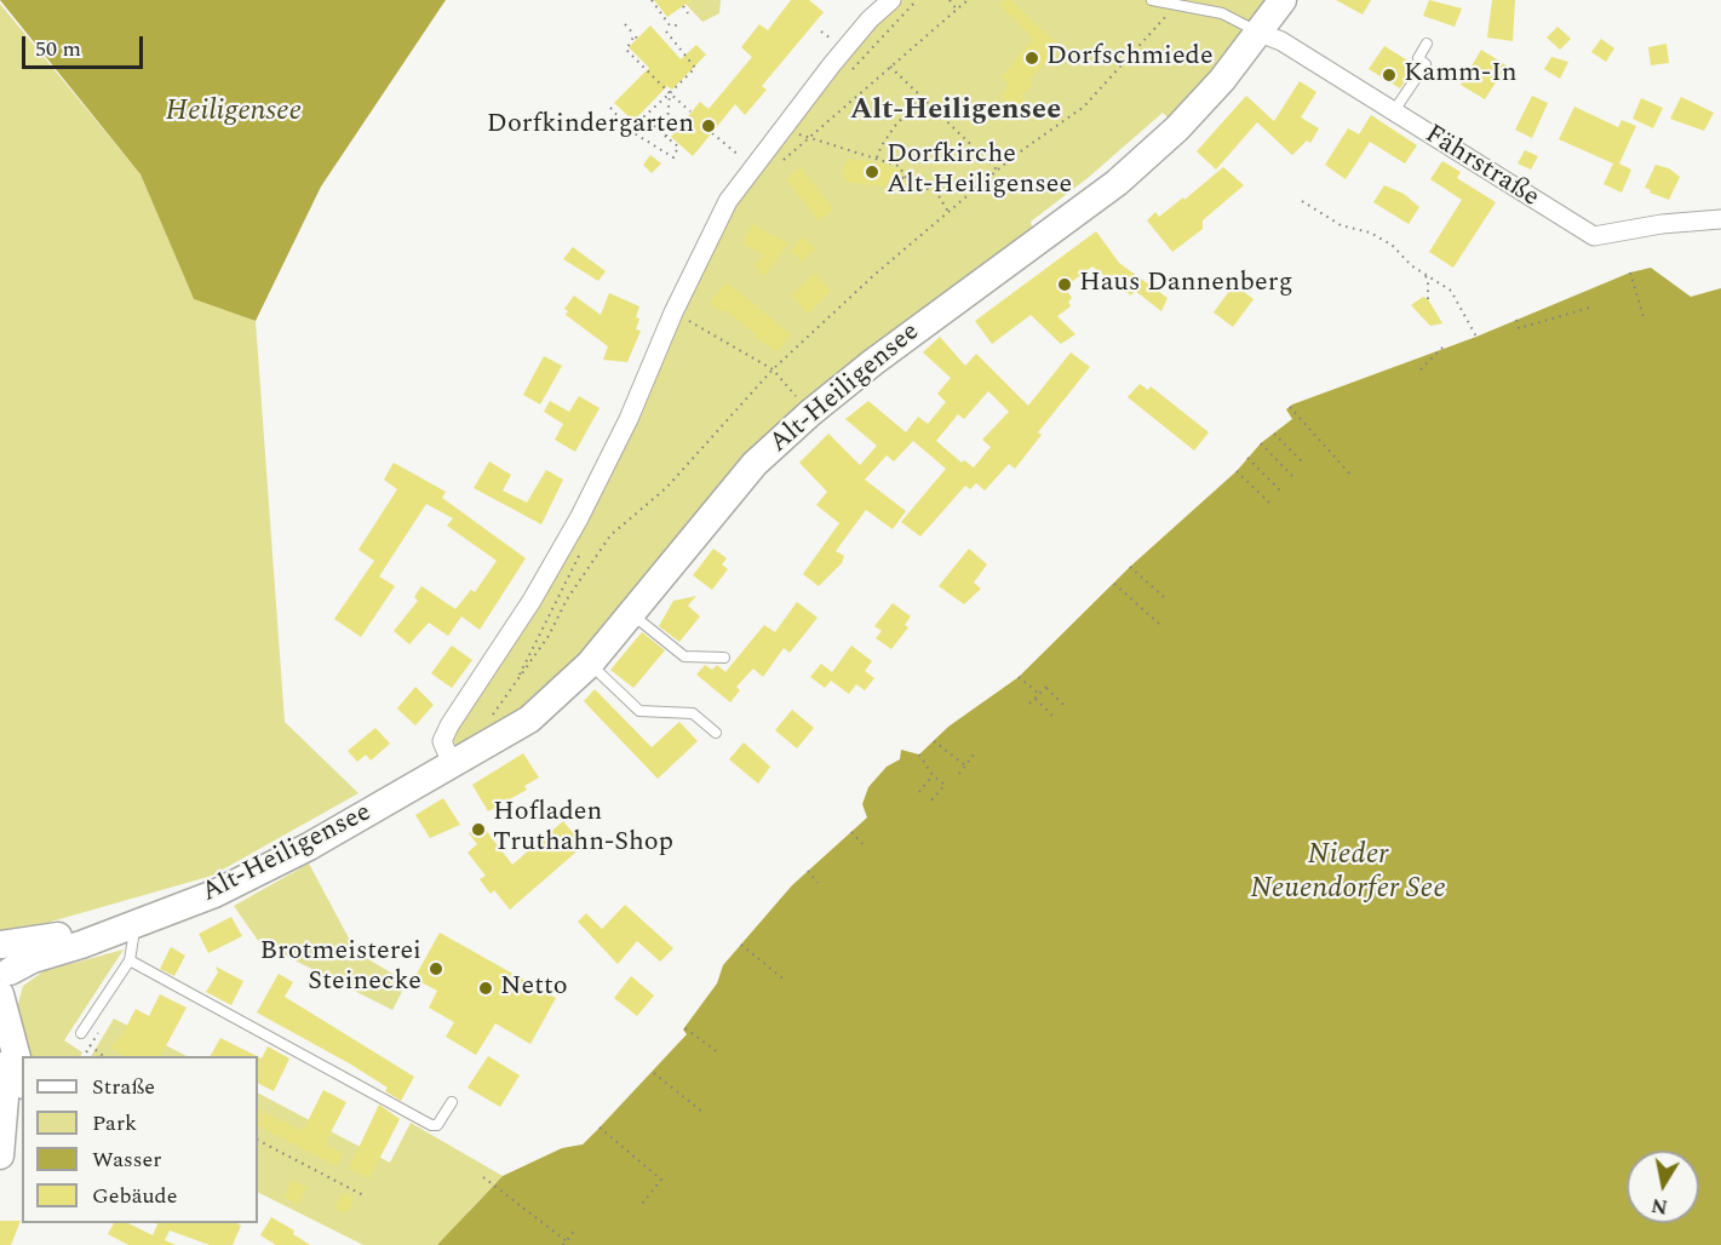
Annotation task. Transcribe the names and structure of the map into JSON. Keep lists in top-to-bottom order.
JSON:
{
  "streets": {
    "main road": ["Alt-Heiligensee"],
    "street": ["Fährstraße"]
  },
  "crossings": [
    ["Fährstraße", "Alt-Heiligensee"]
  ],
  "districts": ["Alt-Heiligensee"],
  "water": ["Heiligensee", "Nieder Neuendorfer See"],
  "places": [
    "Dorfschmiede",
    "Kamm-In",
    "Dorfkindergarten",
    "Dorfkirche Alt-Heiligensee",
    "Haus Dannenberg",
    "Hofladen Truthahn-Shop",
    "Brotmeisterei Steinecke",
    "Netto"
  ],
  "legend": [
    "Straße",
    "Park",
    "Wasser",
    "Gebäude"
  ],
  "scale_bar": "50 m",
  "north": "bottom"
}
